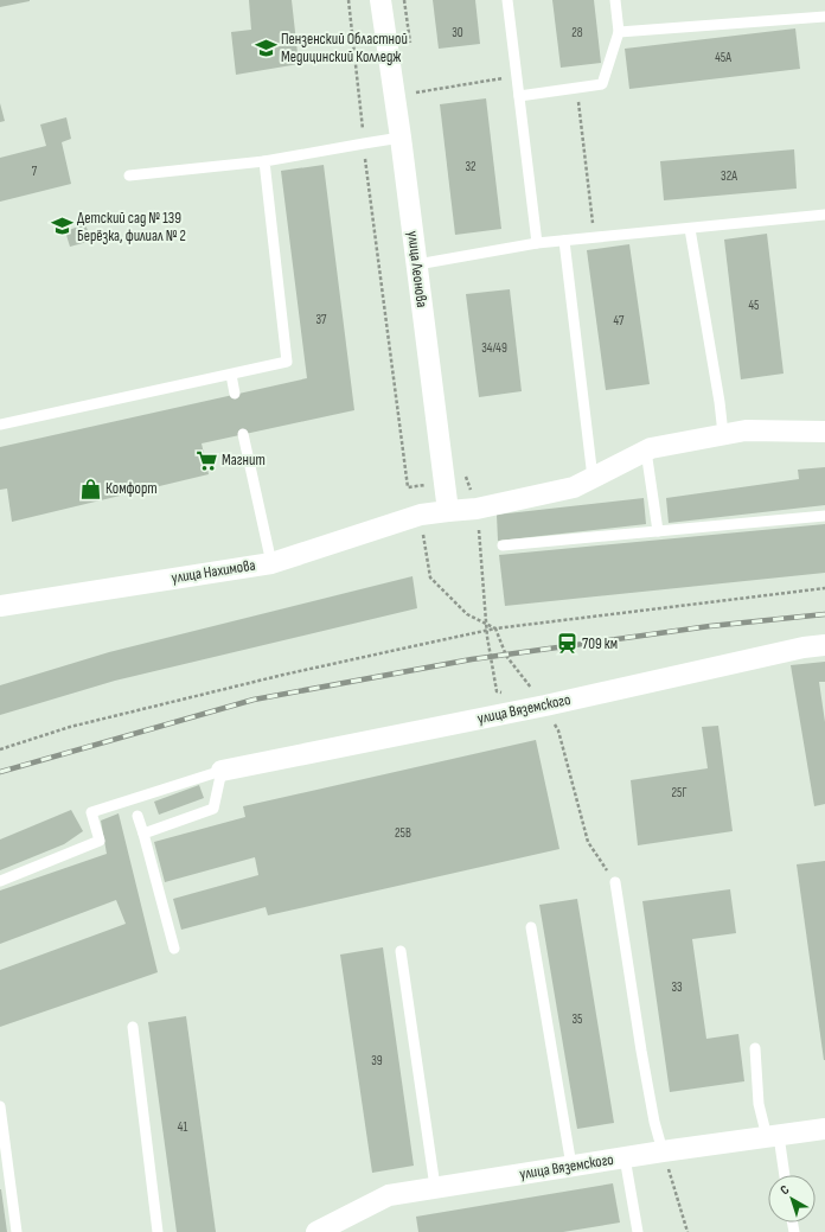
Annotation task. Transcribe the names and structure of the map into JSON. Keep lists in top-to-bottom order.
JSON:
{
  "streets": {
    "street": ["улица Леонова", "улица Нахимова", "улица Вяземского"]
  },
  "places": {
    "school or university": ["Пензенский Областной Медицинский Колледж", "Детский сад № 139 Берёзка, филиал № 2"],
    "supermarket": ["Магнит"],
    "shop": ["Комфорт"],
    "station": ["709 км"]
  },
  "house_numbers": [
    "30",
    "28",
    "45А",
    "32",
    "7",
    "32А",
    "45",
    "37",
    "47",
    "34/49",
    "25Г",
    "25В",
    "33",
    "35",
    "39",
    "41"
  ],
  "north": "top left"
}
